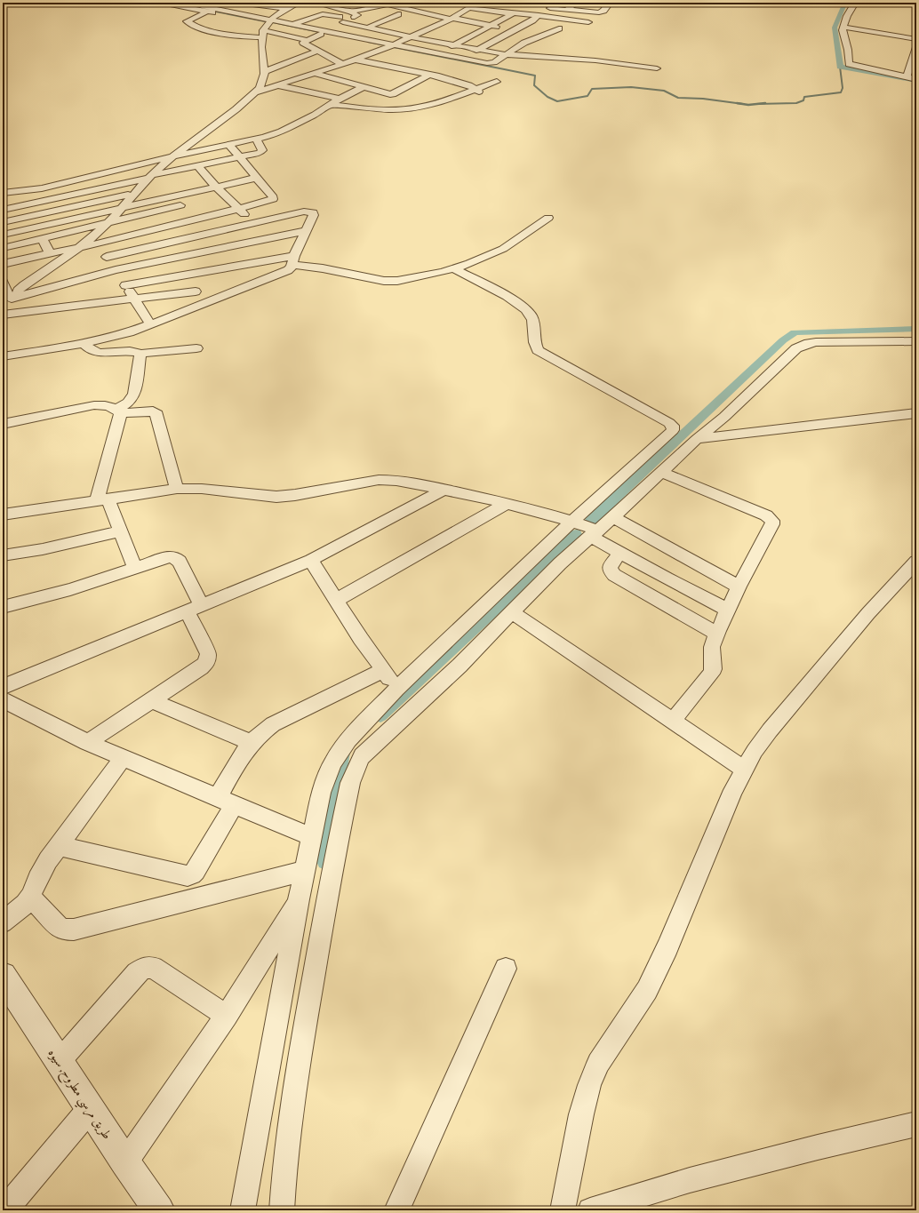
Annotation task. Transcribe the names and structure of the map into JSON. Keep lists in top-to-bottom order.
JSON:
{
  "streets": {
    "street": ["طريق مرسي مطروح, سيوه"]
  }
}
